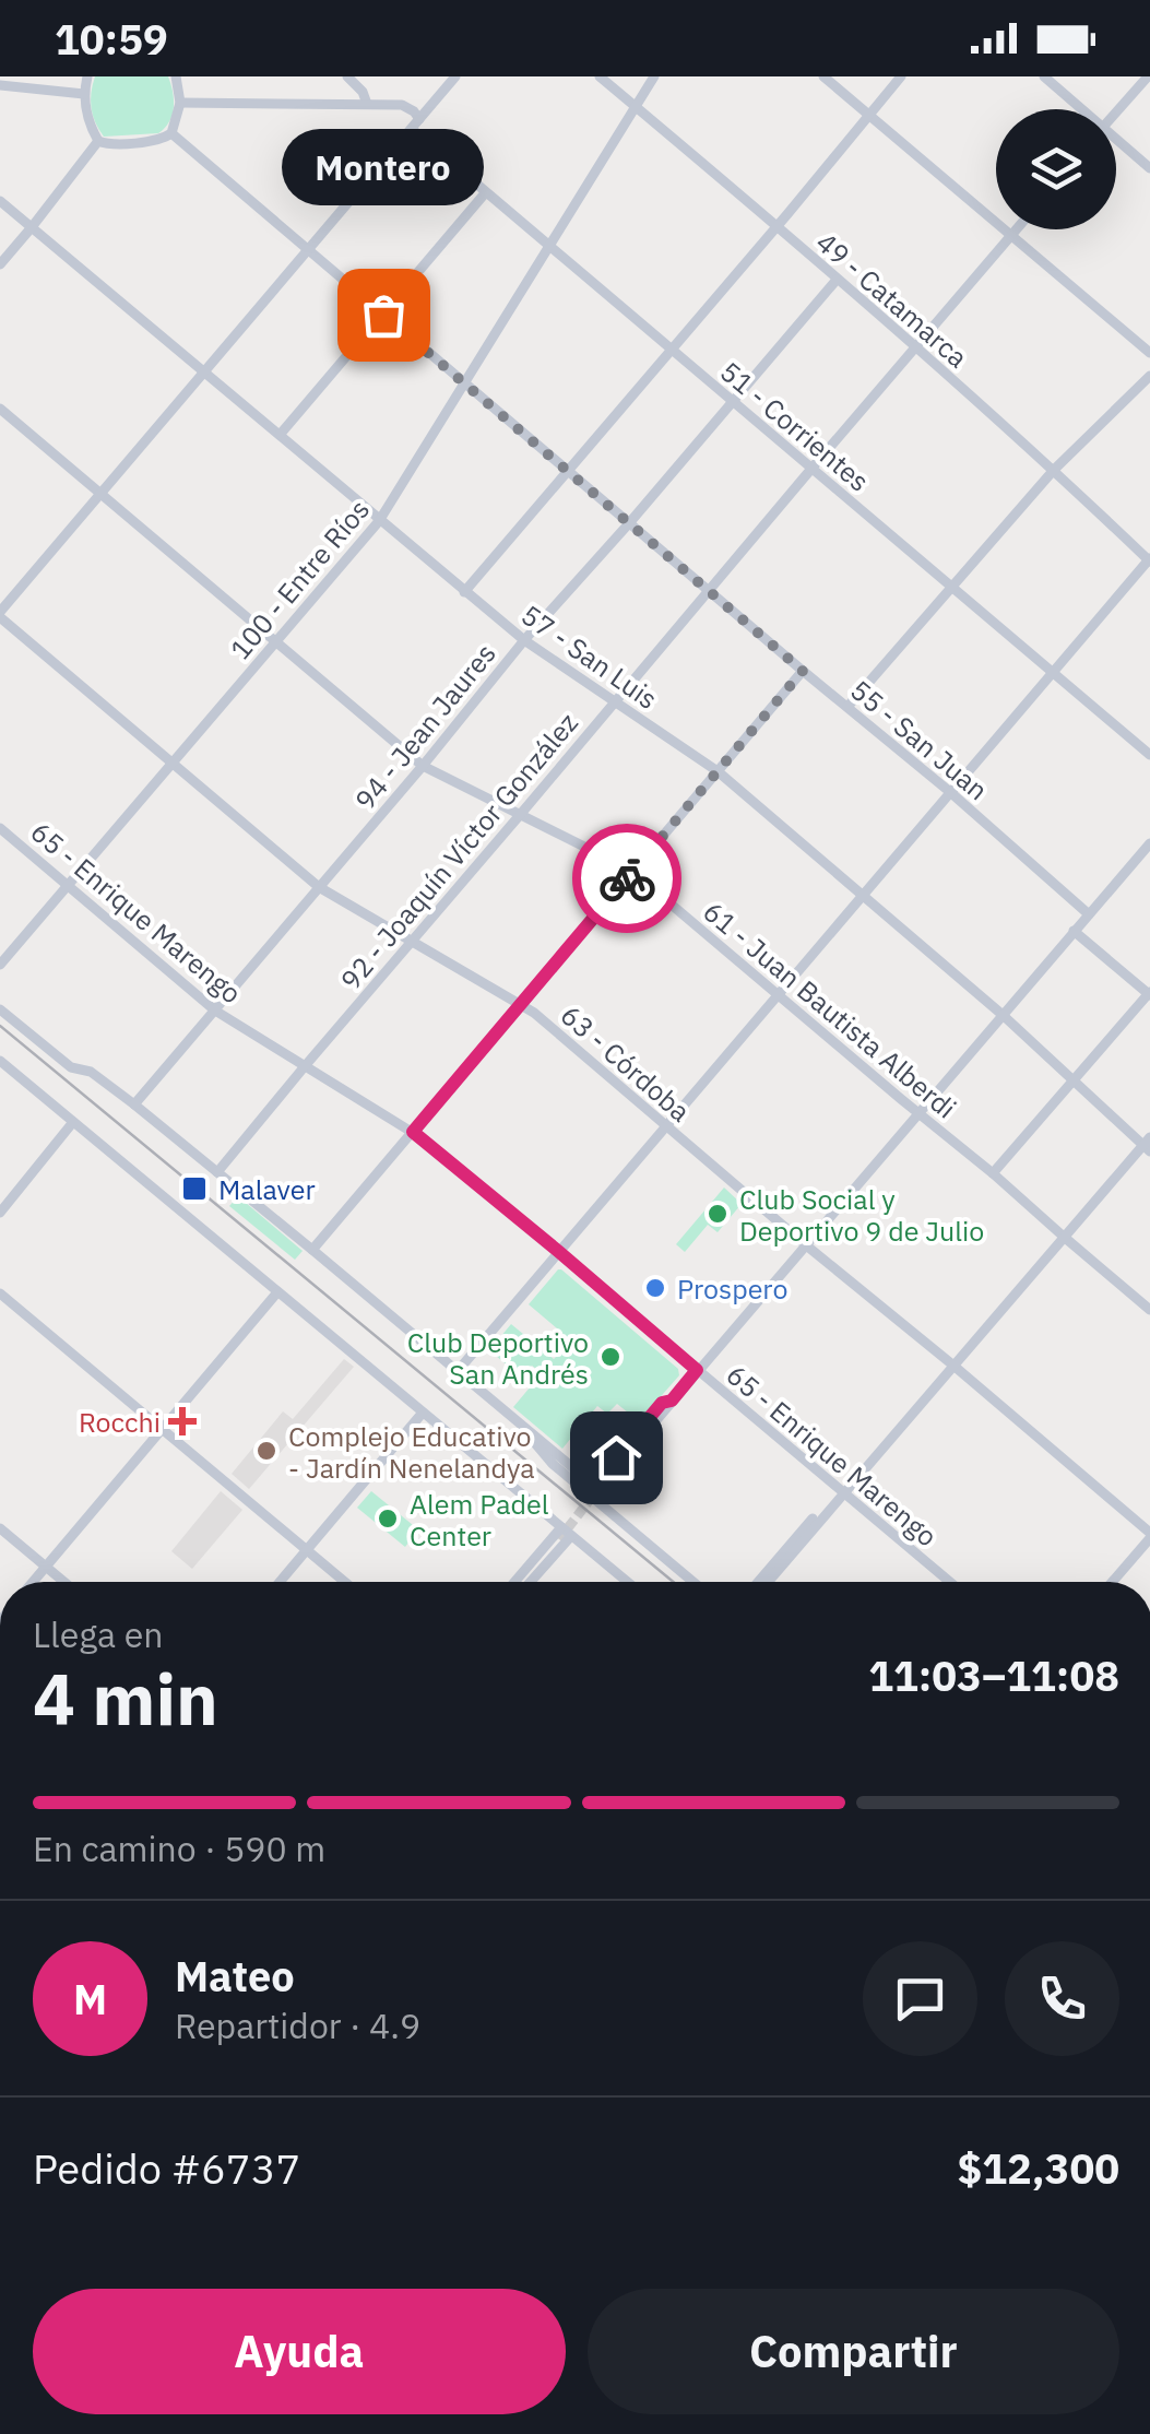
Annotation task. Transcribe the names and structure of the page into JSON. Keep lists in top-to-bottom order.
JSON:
{
  "streets": {
    "street": [
      "49 - Catamarca",
      "51 - Corrientes",
      "100 - Entre Ríos",
      "57 - San Luis",
      "94 - Jean Jaures",
      "55 - San Juan",
      "92 - Joaquín Víctor González",
      "65 - Enrique Marengo",
      "61 - Juan Bautista Alberdi",
      "63 - Córdoba"
    ]
  },
  "crossings": [
    ["49 - Catamarca", "100 - Entre Ríos"],
    ["49 - Catamarca", "94 - Jean Jaures"],
    ["49 - Catamarca", "92 - Joaquín Víctor González"],
    ["51 - Corrientes", "100 - Entre Ríos"],
    ["51 - Corrientes", "94 - Jean Jaures"],
    ["51 - Corrientes", "92 - Joaquín Víctor González"],
    ["100 - Entre Ríos", "57 - San Luis"],
    ["100 - Entre Ríos", "55 - San Juan"],
    ["100 - Entre Ríos", "65 - Enrique Marengo"],
    ["100 - Entre Ríos", "61 - Juan Bautista Alberdi"],
    ["100 - Entre Ríos", "63 - Córdoba"],
    ["57 - San Luis", "94 - Jean Jaures"],
    ["57 - San Luis", "92 - Joaquín Víctor González"],
    ["94 - Jean Jaures", "55 - San Juan"],
    ["94 - Jean Jaures", "65 - Enrique Marengo"],
    ["94 - Jean Jaures", "61 - Juan Bautista Alberdi"],
    ["94 - Jean Jaures", "63 - Córdoba"],
    ["55 - San Juan", "92 - Joaquín Víctor González"],
    ["92 - Joaquín Víctor González", "65 - Enrique Marengo"],
    ["92 - Joaquín Víctor González", "61 - Juan Bautista Alberdi"],
    ["92 - Joaquín Víctor González", "63 - Córdoba"]
  ],
  "places": {
    "other": [
      "Montero",
      "Club Social y Deportivo 9 de Julio",
      "Prospero",
      "Club Deportivo San Andrés",
      "Complejo Educativo - Jardín Nenelandya",
      "Alem Padel Center"
    ],
    "transit": ["Malaver"],
    "health": ["Rocchi"]
  },
  "page": {
    "status": "10:59",
    "bubble": "Montero",
    "heading": ["4 min", "Llega en", "11:03–11:08"],
    "panel": [
      "Mateo",
      "Repartidor · 4.9",
      "Pedido #6737",
      "$12,300"
    ],
    "bar": "En camino · 590 m",
    "round": "M",
    "buttons": ["Ayuda", "Compartir"]
  }
}
